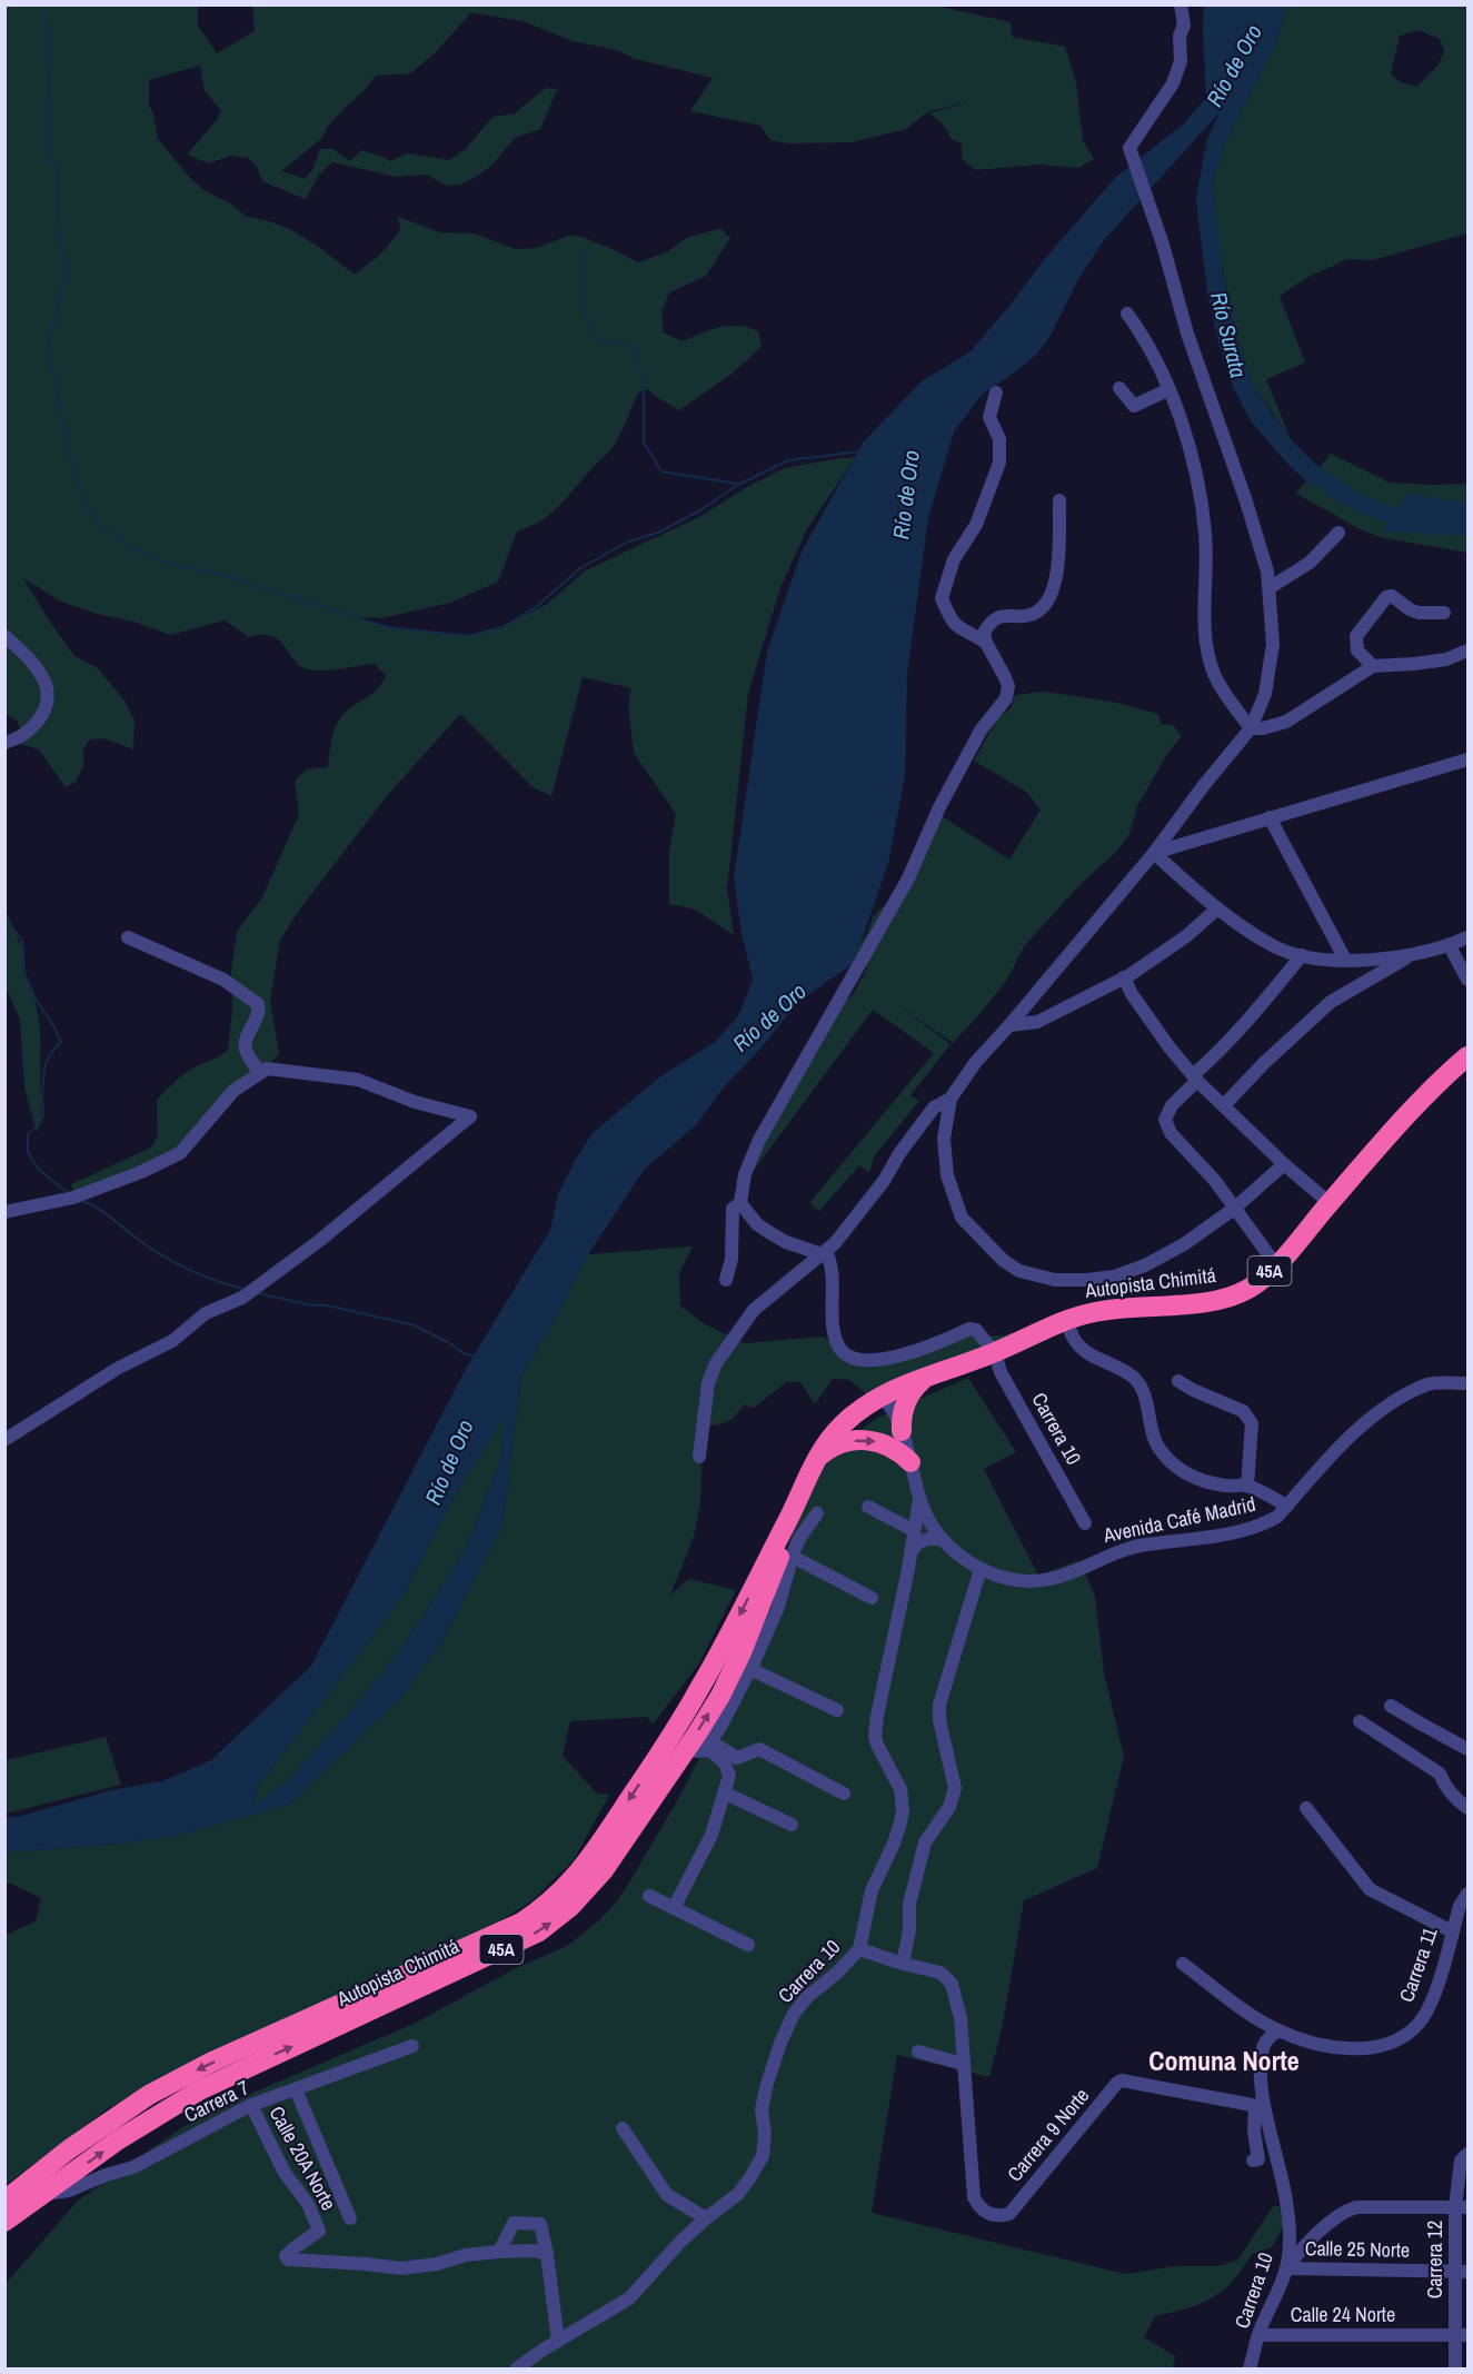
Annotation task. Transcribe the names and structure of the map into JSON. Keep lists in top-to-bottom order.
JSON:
{
  "streets": {
    "highway": ["45A", "Autopista Chimitá"],
    "street": [
      "Carrera 10",
      "Avenida Café Madrid",
      "Carrera 11",
      "Carrera 7",
      "Carrera 9 Norte",
      "Calle 20A Norte",
      "Calle 25 Norte",
      "Carrera 12",
      "Calle 24 Norte"
    ]
  },
  "crossings": [
    ["Autopista Chimitá", "Carrera 10"],
    ["Autopista Chimitá", "Avenida Café Madrid"],
    ["Autopista Chimitá", "Carrera 7"],
    ["Carrera 10", "Avenida Café Madrid"],
    ["Carrera 10", "Carrera 11"],
    ["Carrera 10", "Carrera 9 Norte"],
    ["Carrera 10", "Calle 25 Norte"],
    ["Carrera 10", "Calle 24 Norte"],
    ["Carrera 7", "Calle 20A Norte"],
    ["Calle 25 Norte", "Carrera 12"],
    ["Carrera 12", "Calle 24 Norte"]
  ],
  "districts": ["Comuna Norte"],
  "water": ["Río de Oro", "Río Surata"]
}
